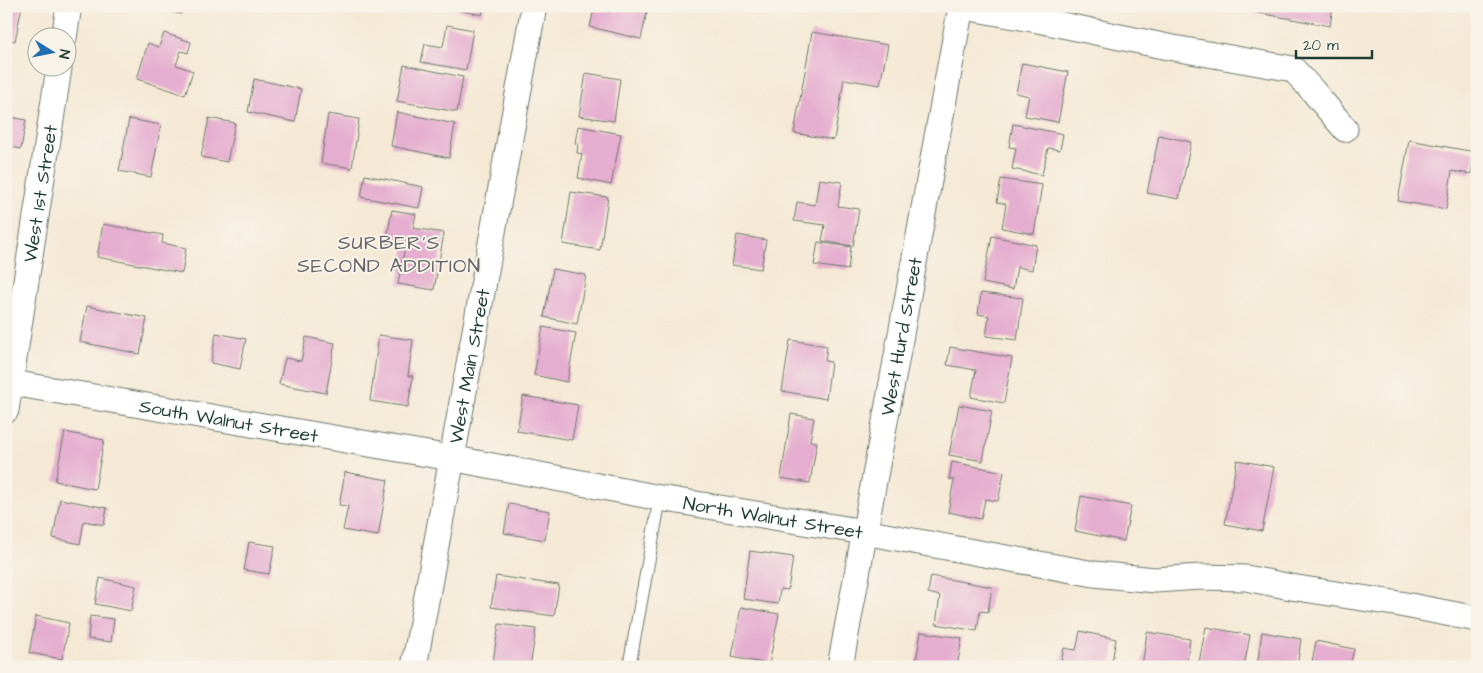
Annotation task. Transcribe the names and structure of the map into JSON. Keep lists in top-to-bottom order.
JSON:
{
  "streets": {
    "street": [
      "West 1st Street",
      "West Hurd Street",
      "West Main Street",
      "South Walnut Street",
      "North Walnut Street"
    ]
  },
  "crossings": [
    ["West 1st Street", "South Walnut Street"],
    ["West Hurd Street", "North Walnut Street"],
    ["West Main Street", "South Walnut Street"],
    ["West Main Street", "North Walnut Street"],
    ["South Walnut Street", "North Walnut Street"]
  ],
  "districts": ["SURBER'S SECOND ADDITION"],
  "scale_bar": "20 m",
  "north": "right"
}
